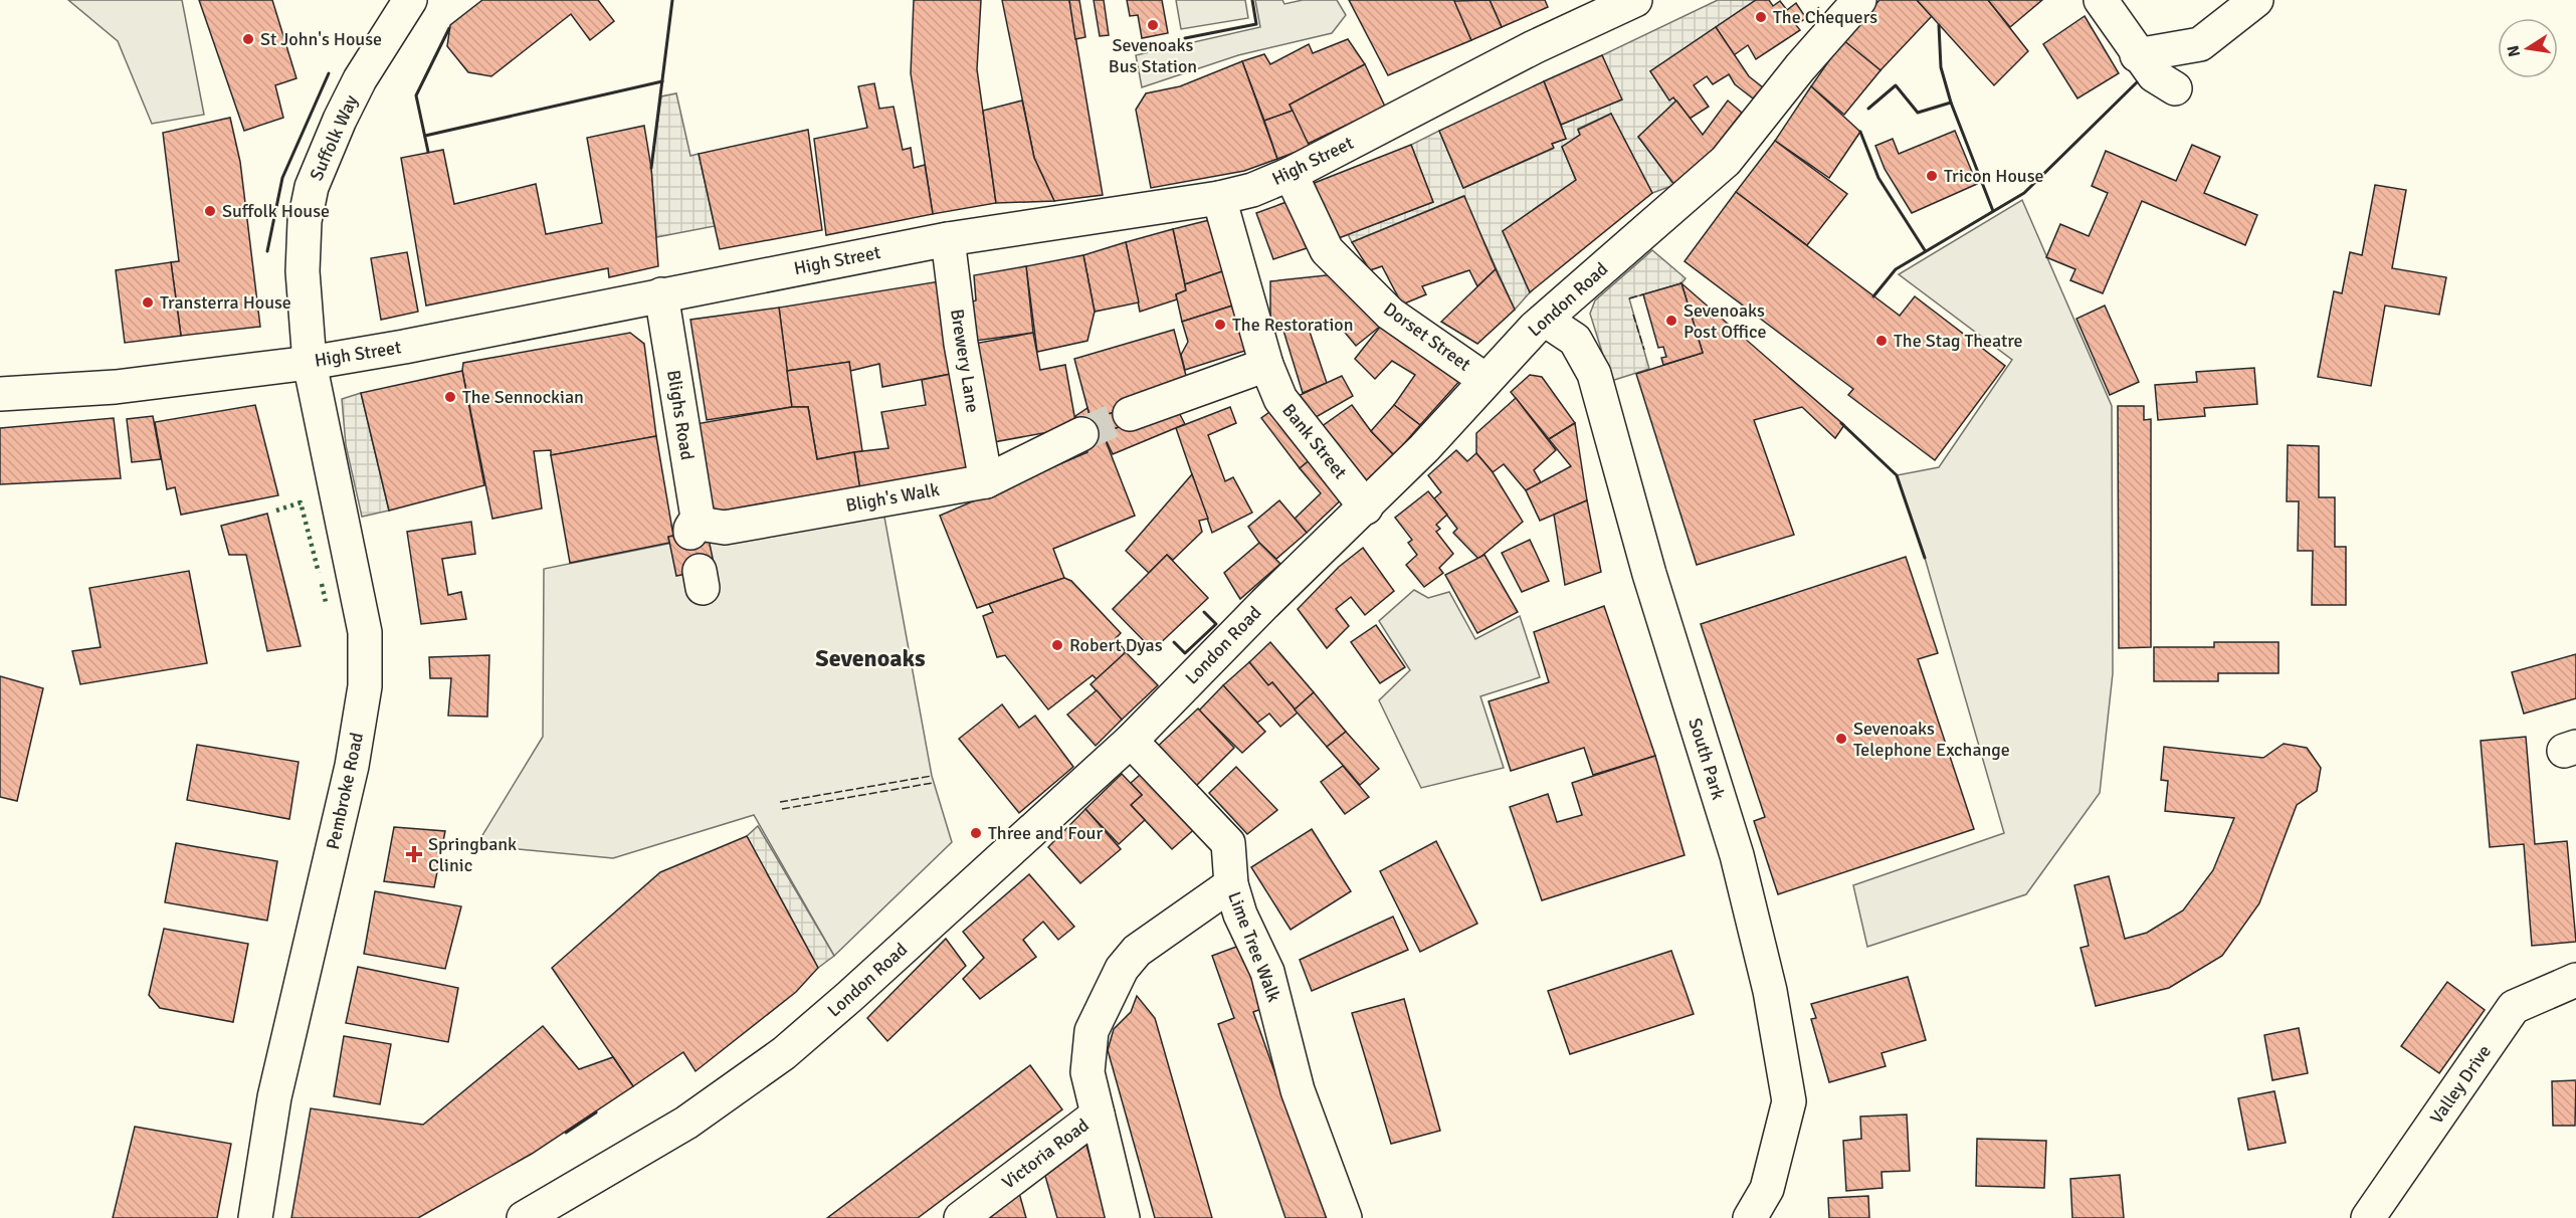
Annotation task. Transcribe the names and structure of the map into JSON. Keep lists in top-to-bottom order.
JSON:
{
  "streets": {
    "street": [
      "Suffolk Way",
      "High Street",
      "London Road",
      "Dorset Street",
      "Brewery Lane",
      "Blighs Road",
      "Bank Street",
      "Bligh's Walk",
      "South Park",
      "Pembroke Road",
      "Lime Tree Walk",
      "Valley Drive",
      "Victoria Road"
    ]
  },
  "crossings": [
    ["Suffolk Way", "High Street"],
    ["Suffolk Way", "Pembroke Road"],
    ["High Street", "Dorset Street"],
    ["High Street", "Brewery Lane"],
    ["High Street", "Blighs Road"],
    ["High Street", "Bank Street"],
    ["High Street", "Pembroke Road"],
    ["London Road", "Dorset Street"],
    ["London Road", "Bank Street"],
    ["London Road", "South Park"],
    ["London Road", "Lime Tree Walk"],
    ["Brewery Lane", "Bligh's Walk"],
    ["Blighs Road", "Bligh's Walk"],
    ["Lime Tree Walk", "Victoria Road"]
  ],
  "districts": ["Sevenoaks"],
  "places": {
    "other": [
      "The Chequers",
      "Sevenoaks Bus Station",
      "St John's House",
      "Tricon House",
      "Suffolk House",
      "Transterra House",
      "Sevenoaks Post Office",
      "The Restoration",
      "The Stag Theatre",
      "The Sennockian",
      "Robert Dyas",
      "Sevenoaks Telephone Exchange",
      "Three and Four"
    ],
    "health": ["Springbank Clinic"]
  },
  "north": "left"
}
